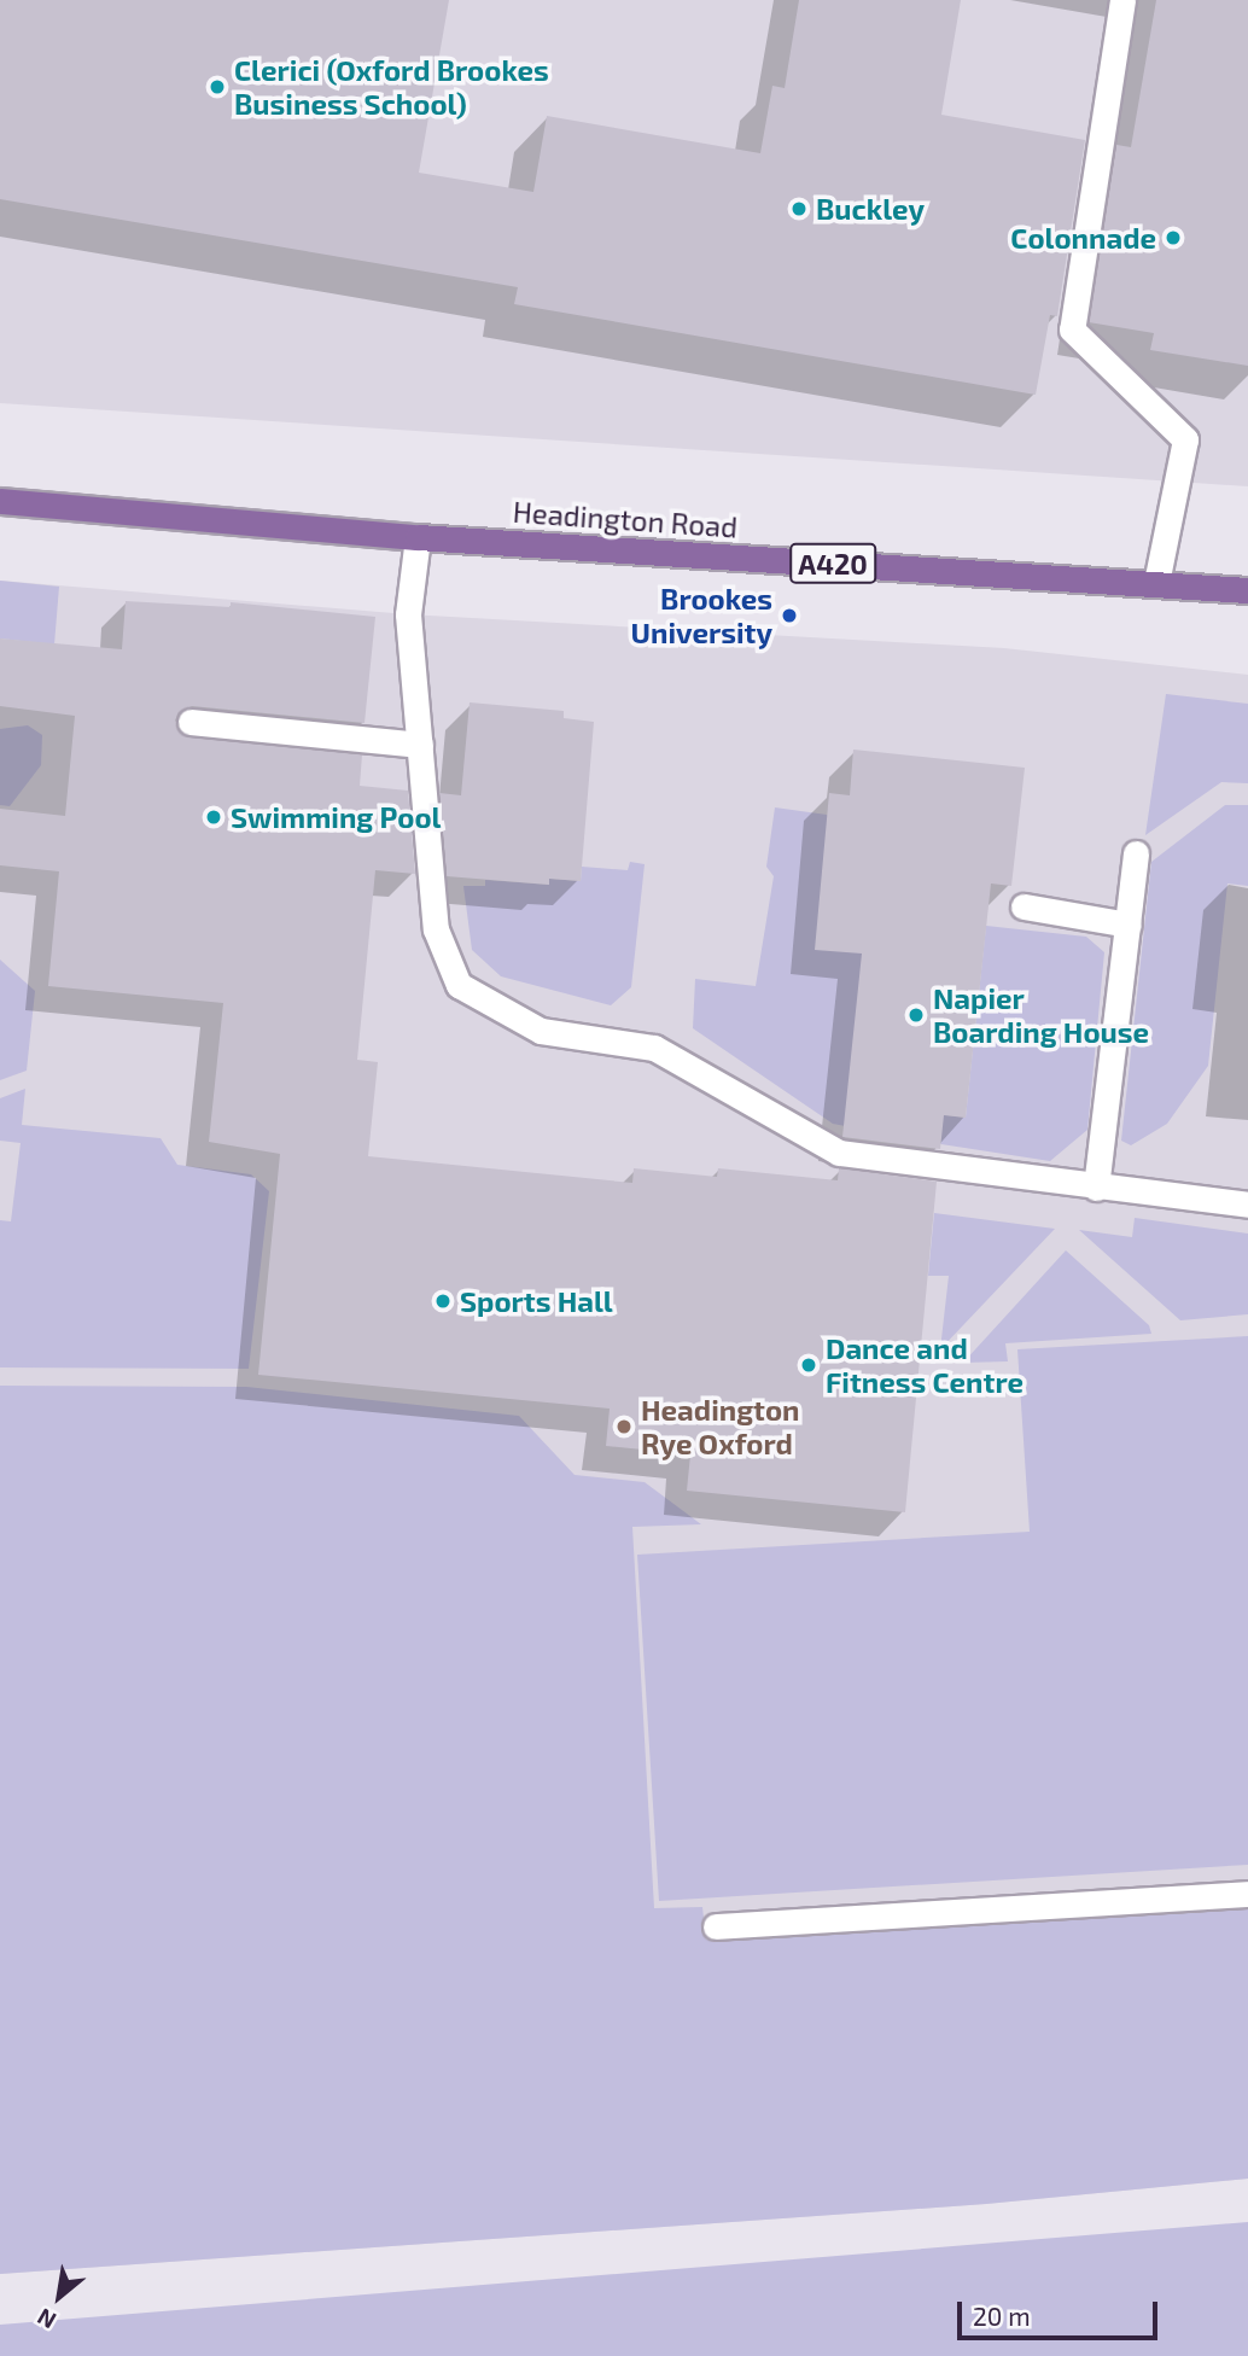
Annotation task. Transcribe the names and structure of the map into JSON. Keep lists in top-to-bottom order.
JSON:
{
  "streets": {
    "main road": ["Headington Road", "A420"]
  },
  "places": [
    "Clerici (Oxford Brookes Business School)",
    "Buckley",
    "Colonnade",
    "Brookes University",
    "Swimming Pool",
    "Napier Boarding House",
    "Sports Hall",
    "Dance and Fitness Centre",
    "Headington Rye Oxford"
  ],
  "scale_bar": "20 m",
  "north": "bottom left"
}
